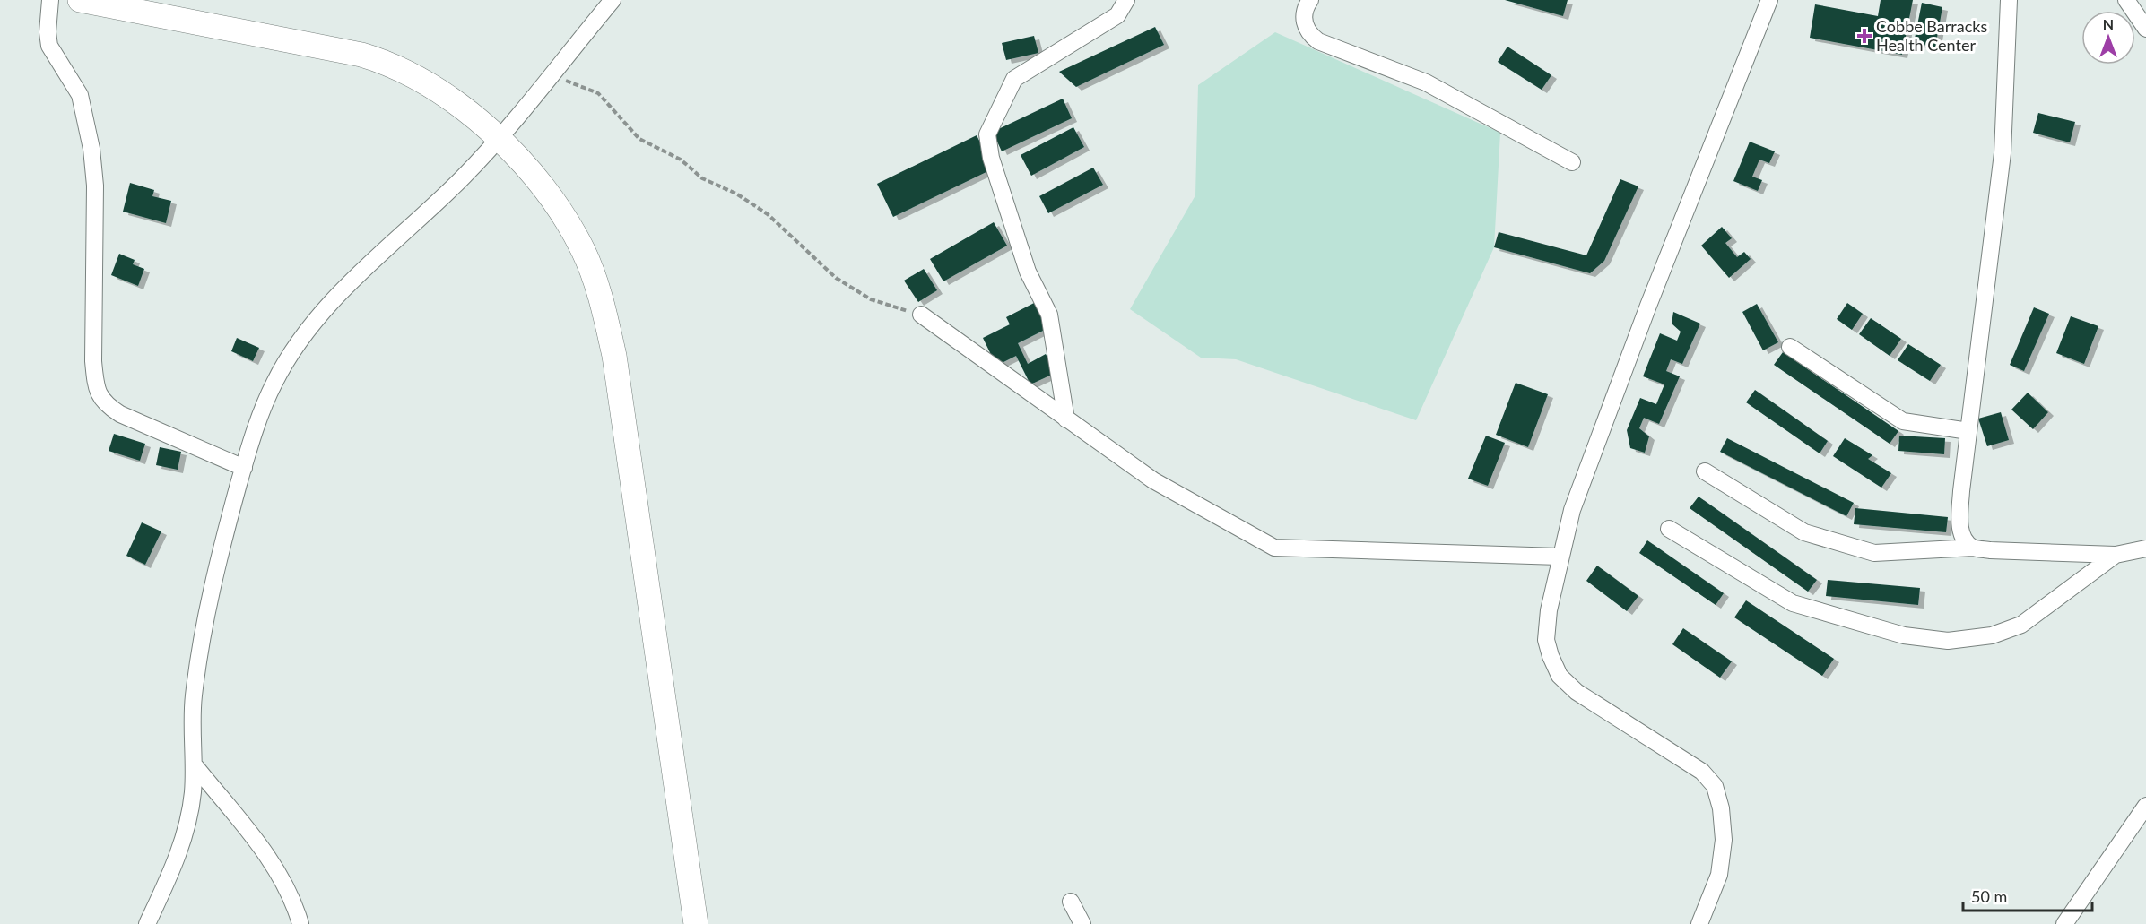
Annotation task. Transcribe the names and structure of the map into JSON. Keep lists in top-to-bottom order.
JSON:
{
  "places": {
    "health": ["Cobbe Barracks Health Center"]
  },
  "scale_bar": "50 m",
  "north": "top"
}
